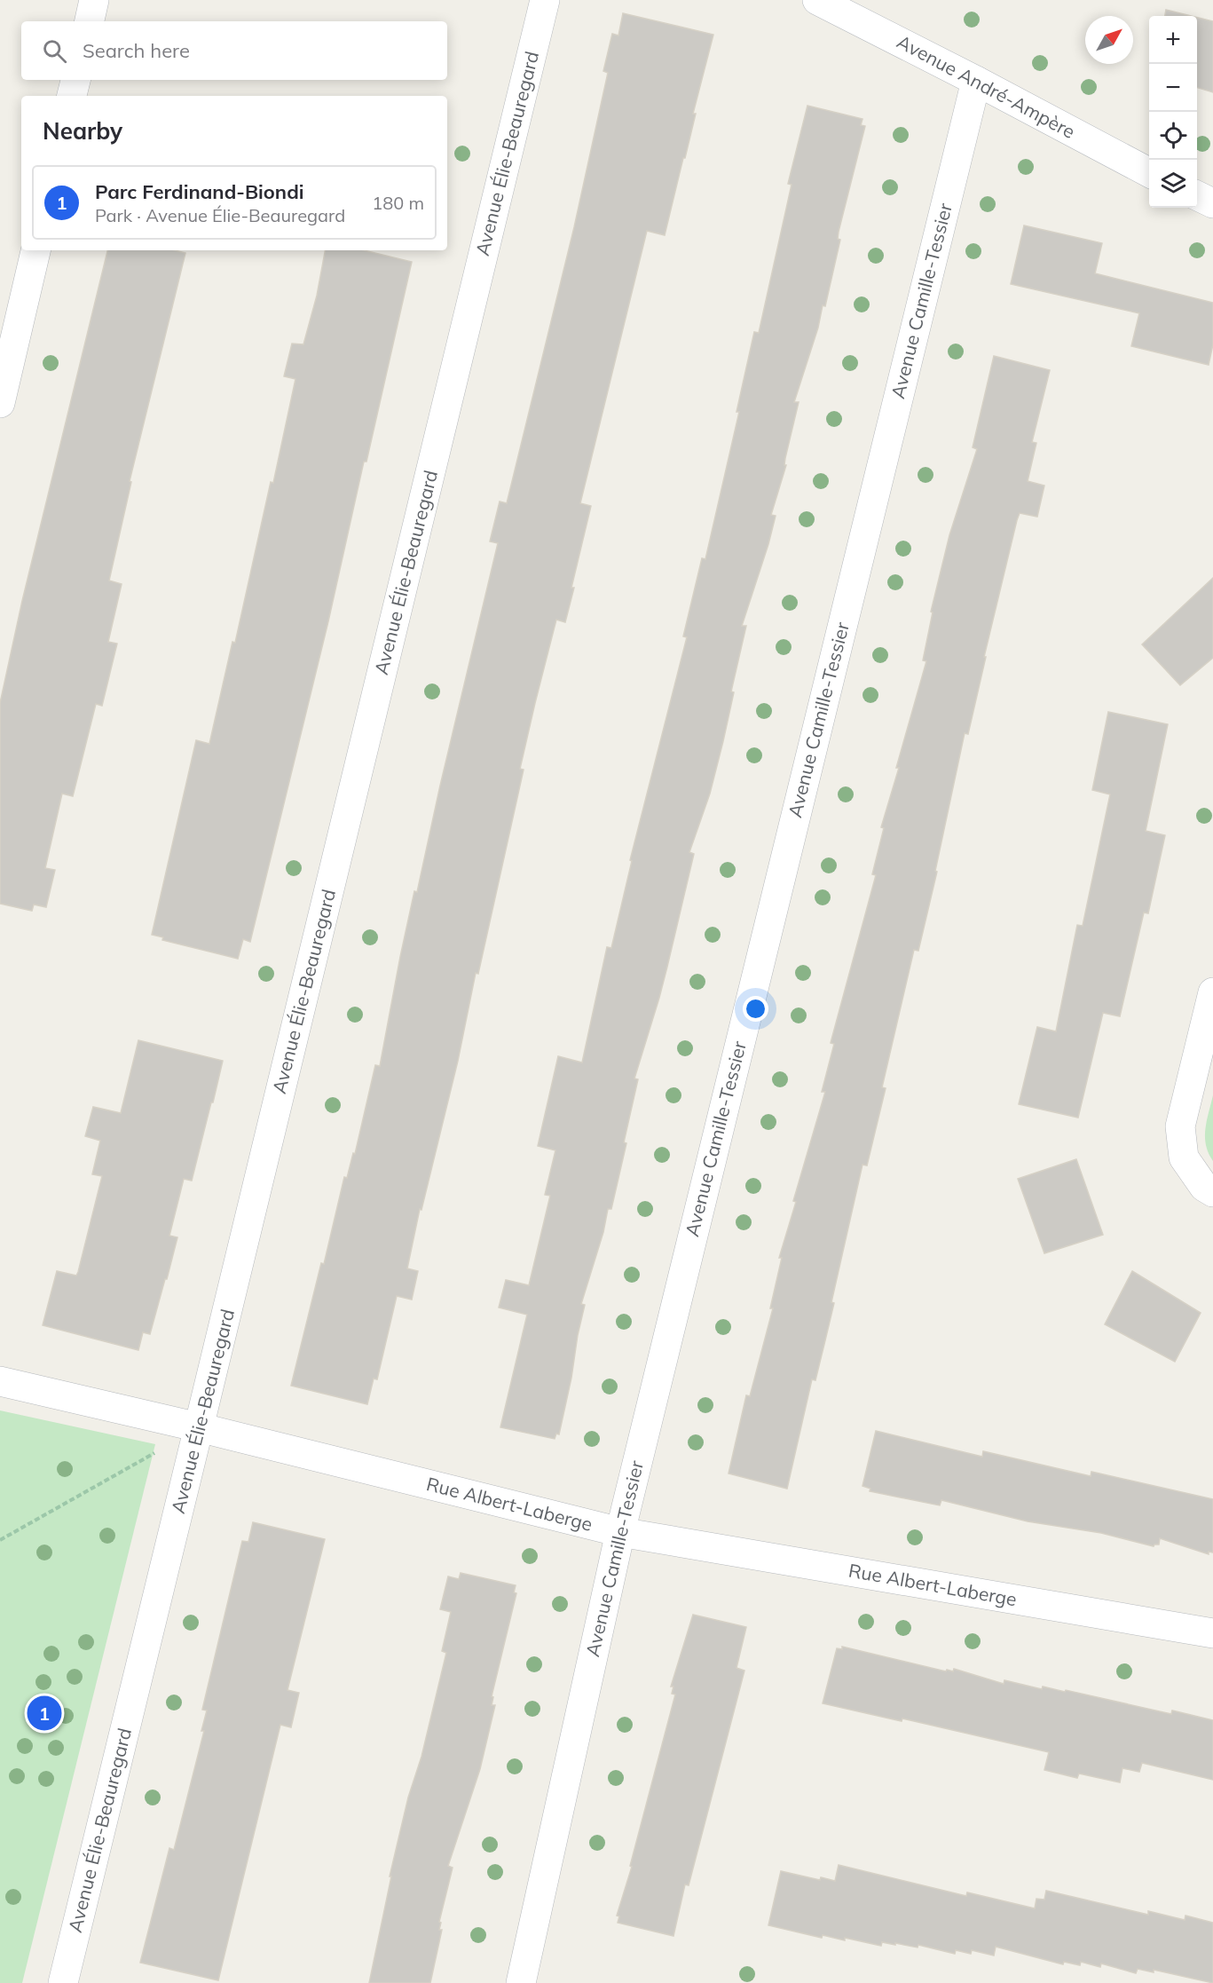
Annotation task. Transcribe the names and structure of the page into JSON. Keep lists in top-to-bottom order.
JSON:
{
  "streets": {
    "street": [
      "Avenue André-Ampère",
      "Avenue Élie-Beauregard",
      "Avenue Camille-Tessier",
      "Rue Albert-Laberge"
    ]
  },
  "crossings": [
    ["Avenue André-Ampère", "Avenue Camille-Tessier"],
    ["Avenue Élie-Beauregard", "Rue Albert-Laberge"],
    ["Avenue Camille-Tessier", "Rue Albert-Laberge"]
  ],
  "north": "top right",
  "page": {
    "map_buttons": ["+", "−"],
    "search": "Search here",
    "heading": "Nearby",
    "list": [
      {
        "mark": "1",
        "name": "Parc Ferdinand-Biondi",
        "note": "Park · Avenue Élie-Beauregard",
        "value": "180 m"
      }
    ],
    "pins": "1"
  }
}
